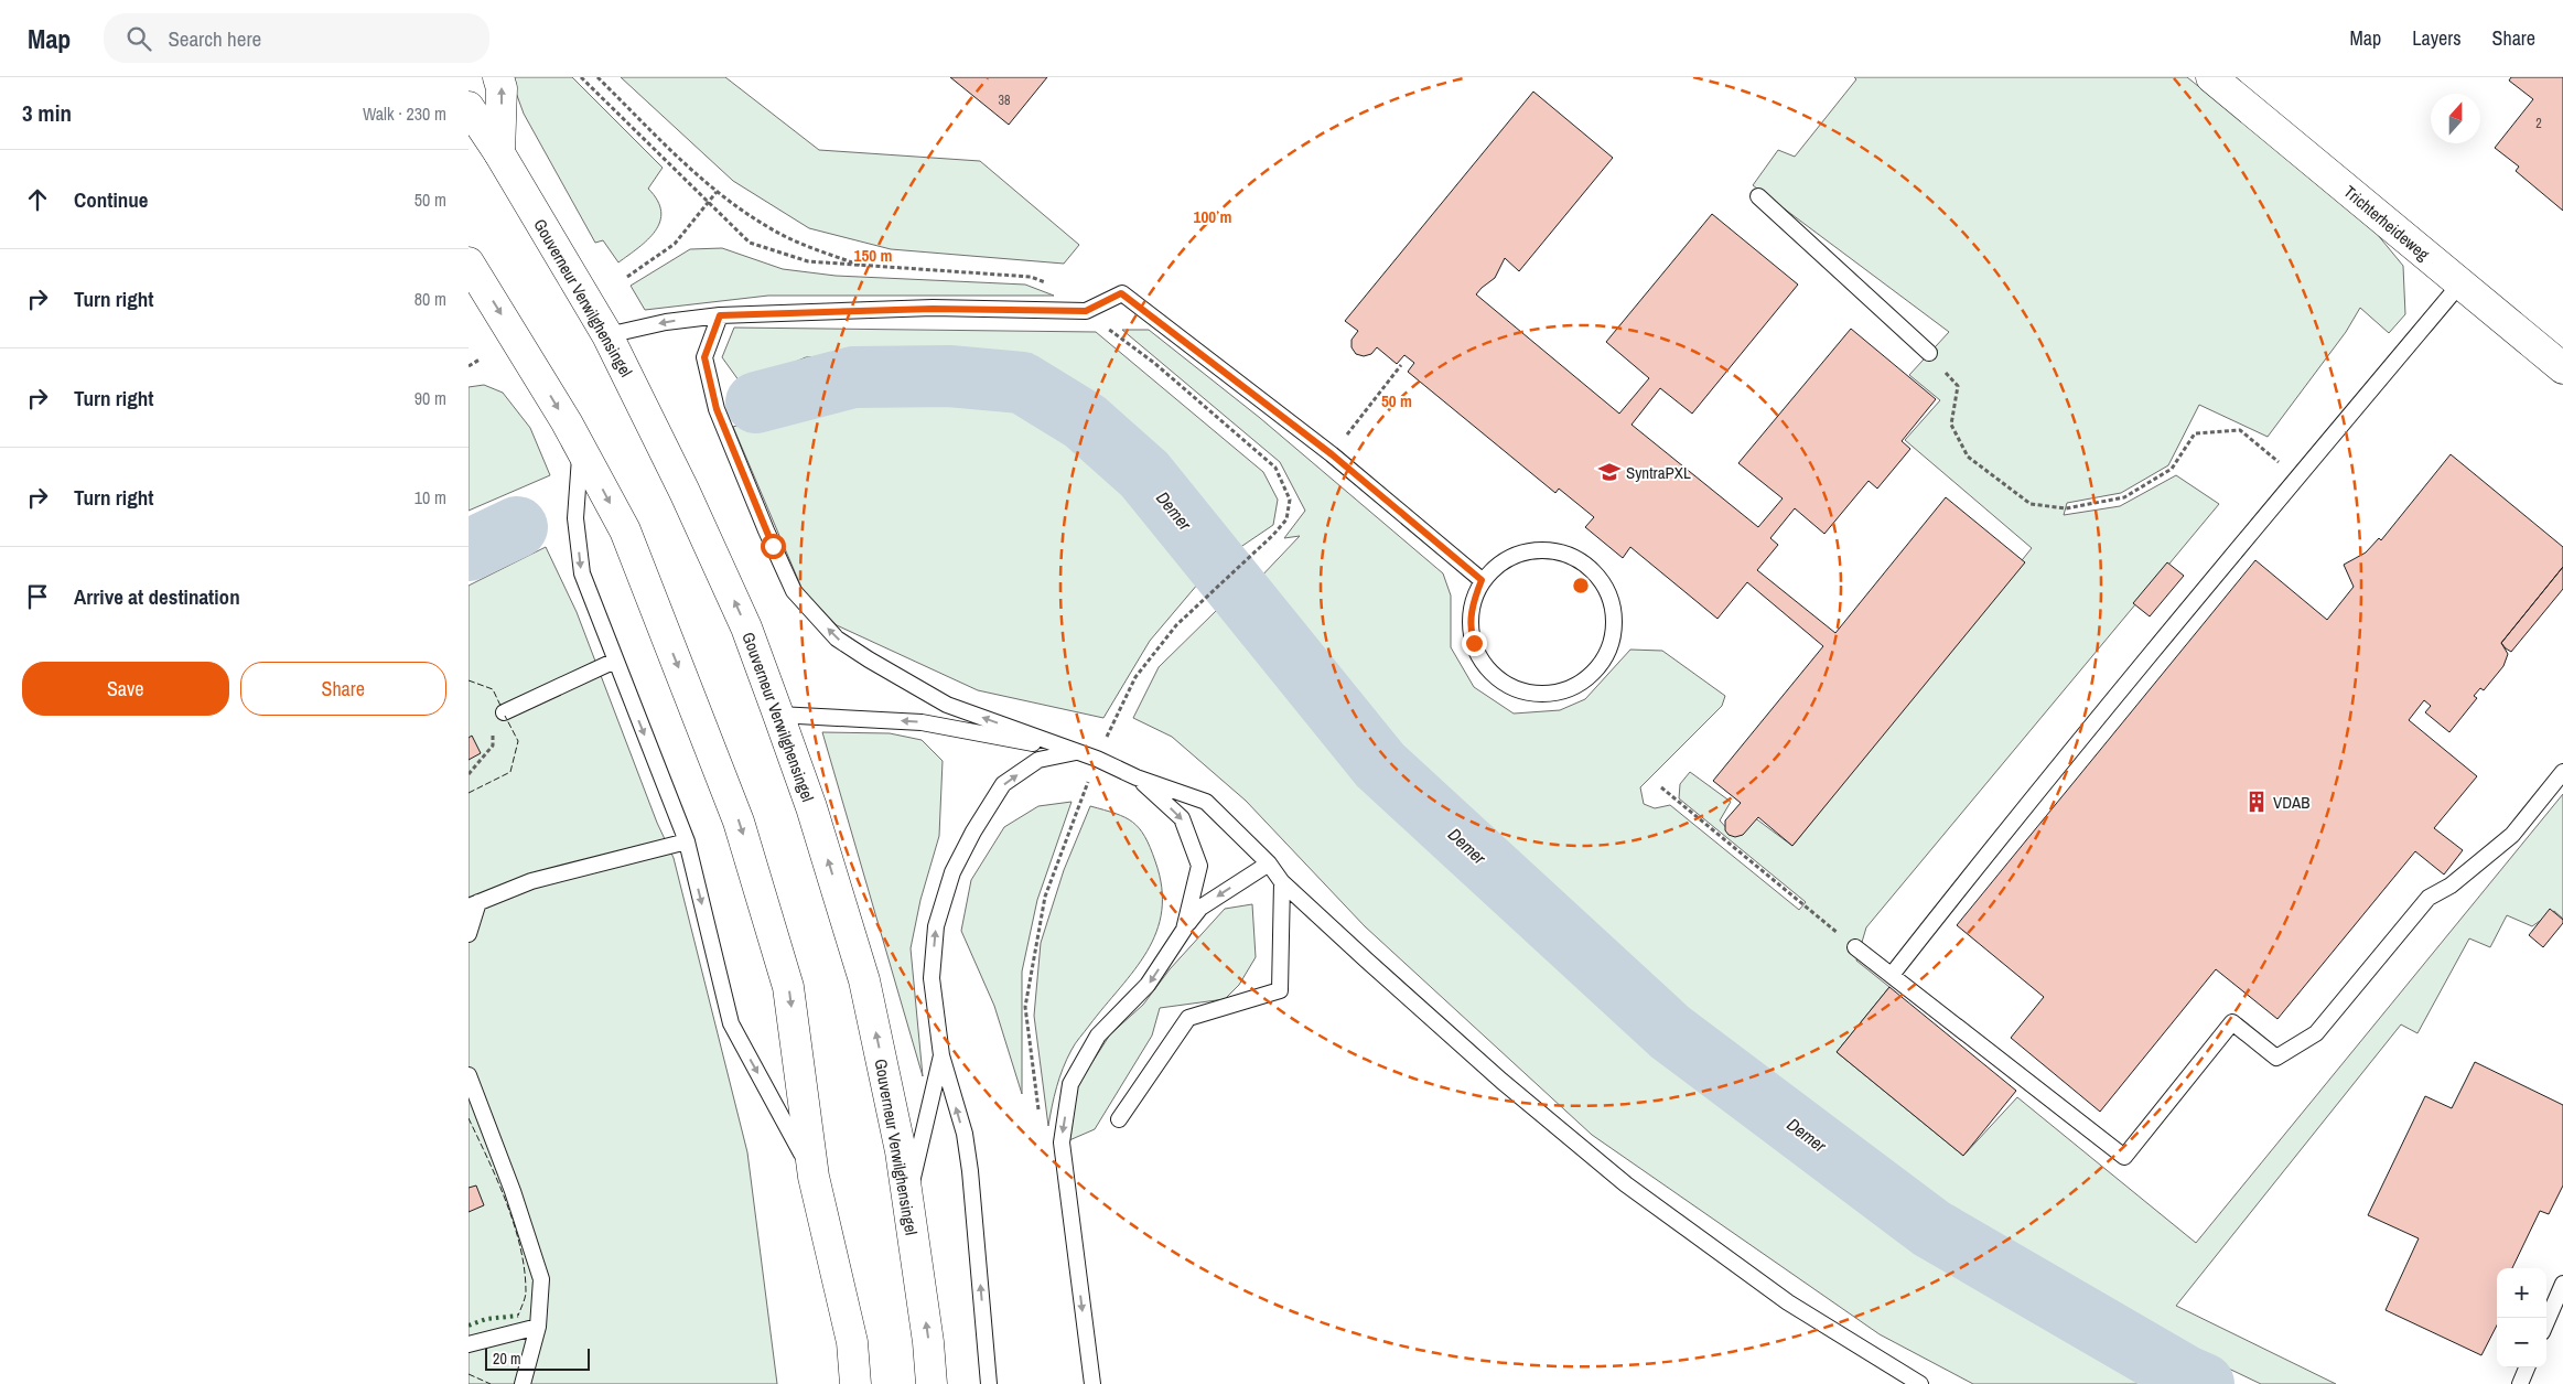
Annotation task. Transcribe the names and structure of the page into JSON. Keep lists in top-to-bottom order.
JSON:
{
  "streets": {
    "main road": ["Trichterheideweg", "Gouverneur Verwilghensingel"]
  },
  "water": ["Demer"],
  "places": {
    "school or university": ["SyntraPXL"],
    "building": ["VDAB"]
  },
  "house_numbers": ["38", "2"],
  "scale_bar": "20 m",
  "north": "top",
  "page": {
    "header": "Map",
    "search": "Search here",
    "nav": ["Map", "Layers", "Share"],
    "heading": ["3 min", "Walk · 230 m"],
    "list": [
      ["Continue", "50 m"],
      ["Turn right", "80 m"],
      ["Turn right", "90 m"],
      ["Turn right", "10 m"],
      "Arrive at destination"
    ],
    "buttons": ["Save", "Share"],
    "map_buttons": ["+", "−"],
    "scale": "20 m"
  },
  "rings": ["100 m", "150 m", "50 m"]
}
